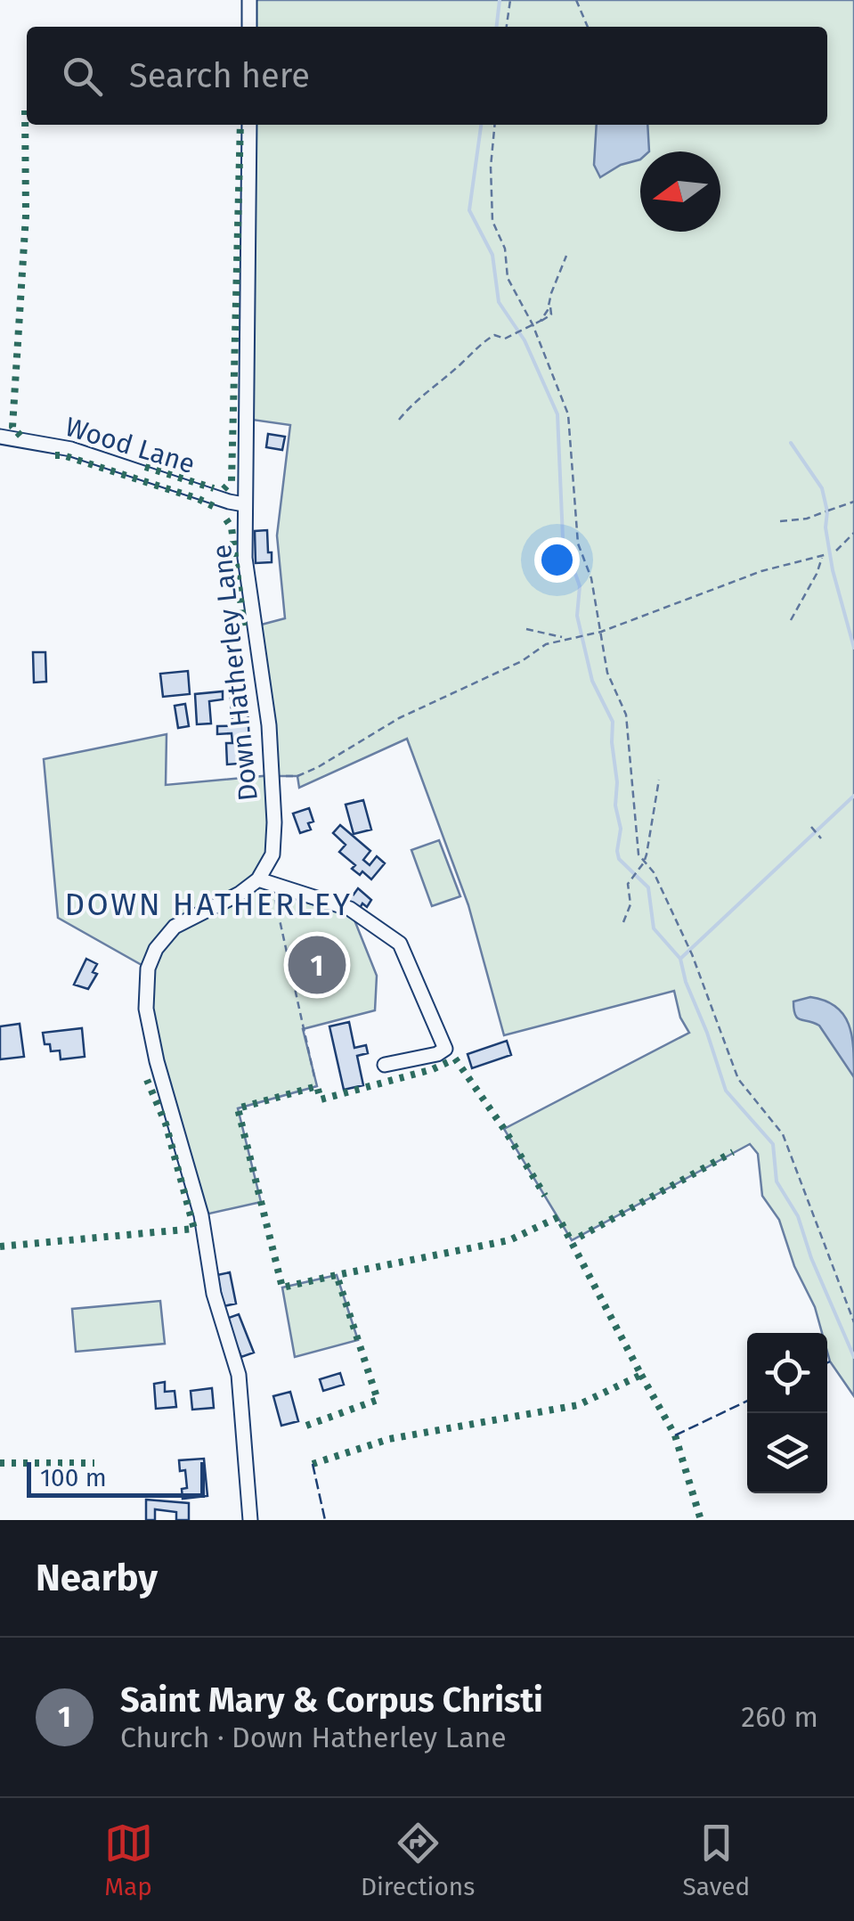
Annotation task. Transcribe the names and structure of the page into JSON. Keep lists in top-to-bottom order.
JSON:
{
  "streets": {
    "street": ["Wood Lane", "Down Hatherley Lane"]
  },
  "crossings": [
    ["Wood Lane", "Down Hatherley Lane"]
  ],
  "districts": ["DOWN HATHERLEY"],
  "scale_bar": "100 m",
  "north": "left",
  "page": {
    "search": "Search here",
    "pins": "1",
    "scale": "100 m",
    "heading": "Nearby",
    "list": [
      {
        "mark": "1",
        "name": "Saint Mary & Corpus Christi",
        "note": "Church · Down Hatherley Lane",
        "value": "260 m"
      }
    ],
    "nav": ["Map", "Directions", "Saved"]
  }
}
